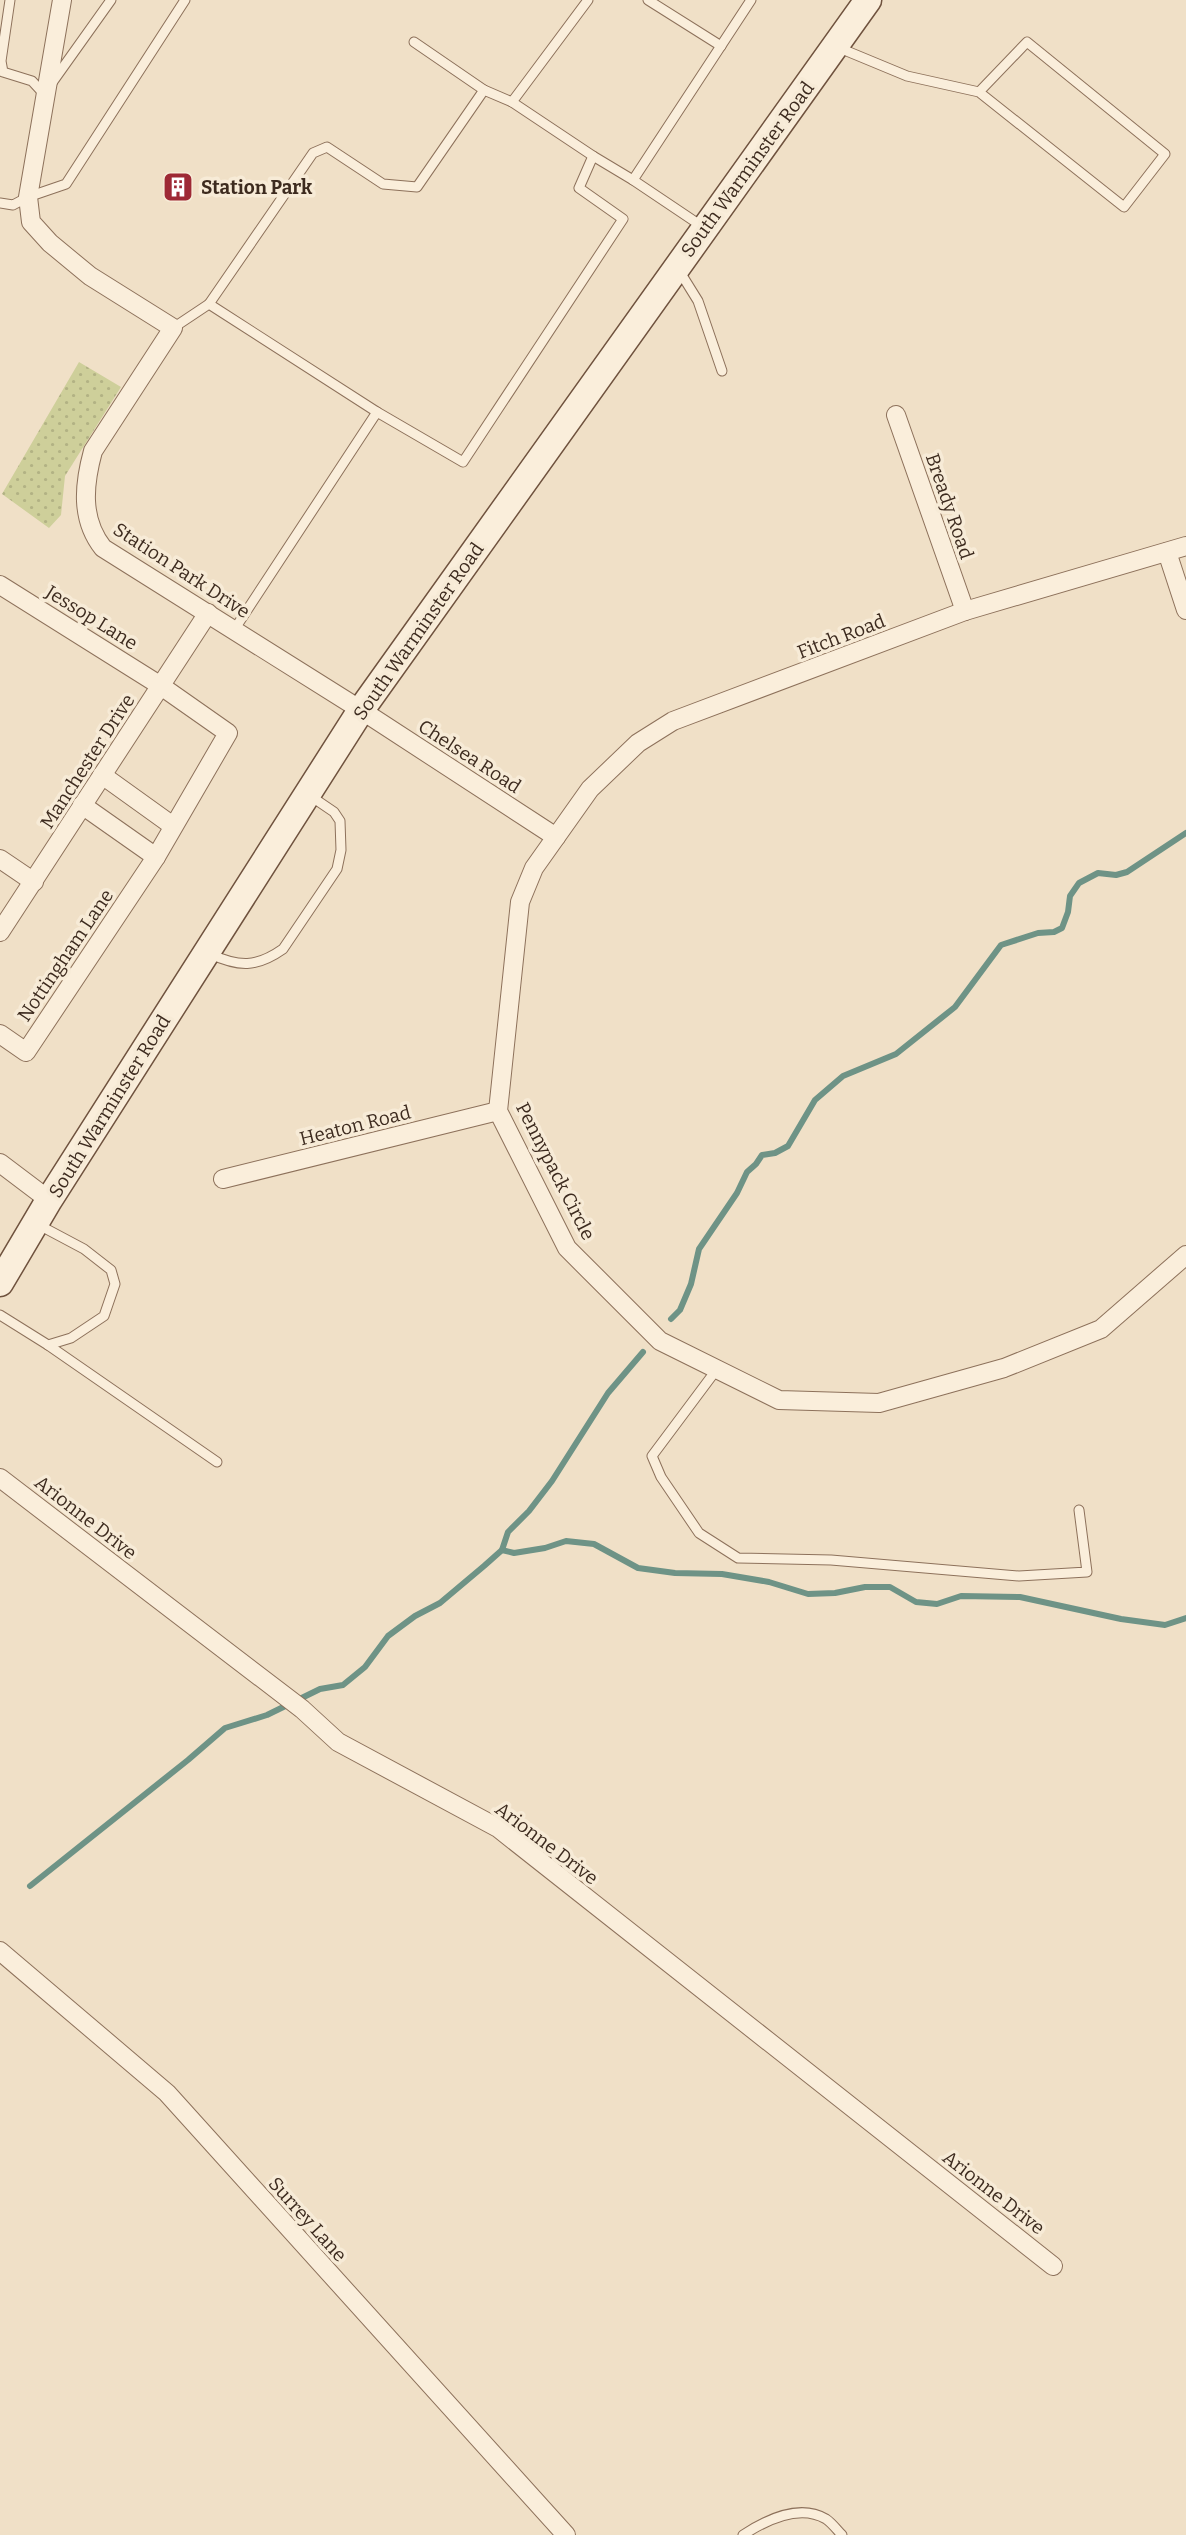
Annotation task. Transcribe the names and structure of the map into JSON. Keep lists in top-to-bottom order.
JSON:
{
  "streets": {
    "street": [
      "South Warminster Road",
      "Bready Road",
      "Station Park Drive",
      "Jessop Lane",
      "Fitch Road",
      "Chelsea Road",
      "Manchester Drive",
      "Nottingham Lane",
      "Heaton Road",
      "Pennypack Circle",
      "Arionne Drive",
      "Surrey Lane"
    ]
  },
  "crossings": [
    ["South Warminster Road", "Station Park Drive"],
    ["South Warminster Road", "Chelsea Road"],
    ["Bready Road", "Fitch Road"],
    ["Station Park Drive", "Chelsea Road"],
    ["Station Park Drive", "Manchester Drive"],
    ["Jessop Lane", "Manchester Drive"],
    ["Fitch Road", "Chelsea Road"],
    ["Fitch Road", "Pennypack Circle"],
    ["Chelsea Road", "Pennypack Circle"],
    ["Heaton Road", "Pennypack Circle"]
  ],
  "places": {
    "building": ["Station Park"]
  }
}
